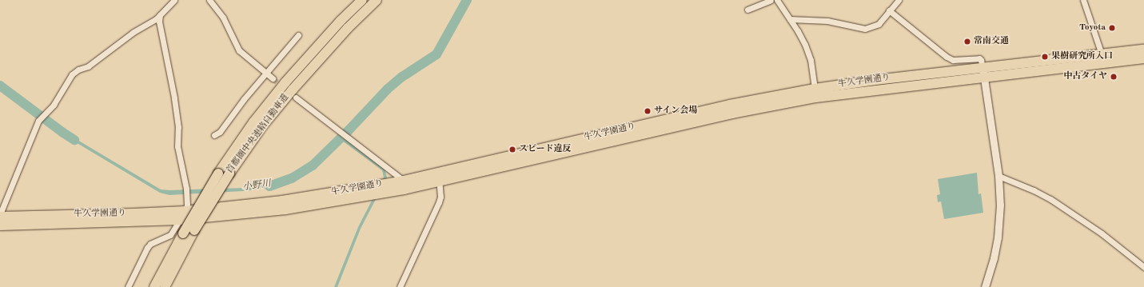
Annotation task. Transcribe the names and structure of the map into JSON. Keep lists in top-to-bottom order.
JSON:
{
  "streets": {
    "highway": ["牛久学園通り", "首都圏中央連絡自動車道"]
  },
  "water": ["小野川"],
  "places": [
    "Toyota",
    "常南交通",
    "果樹研究所入口",
    "中古タイヤ",
    "サイン会場",
    "スピード違反"
  ]
}
